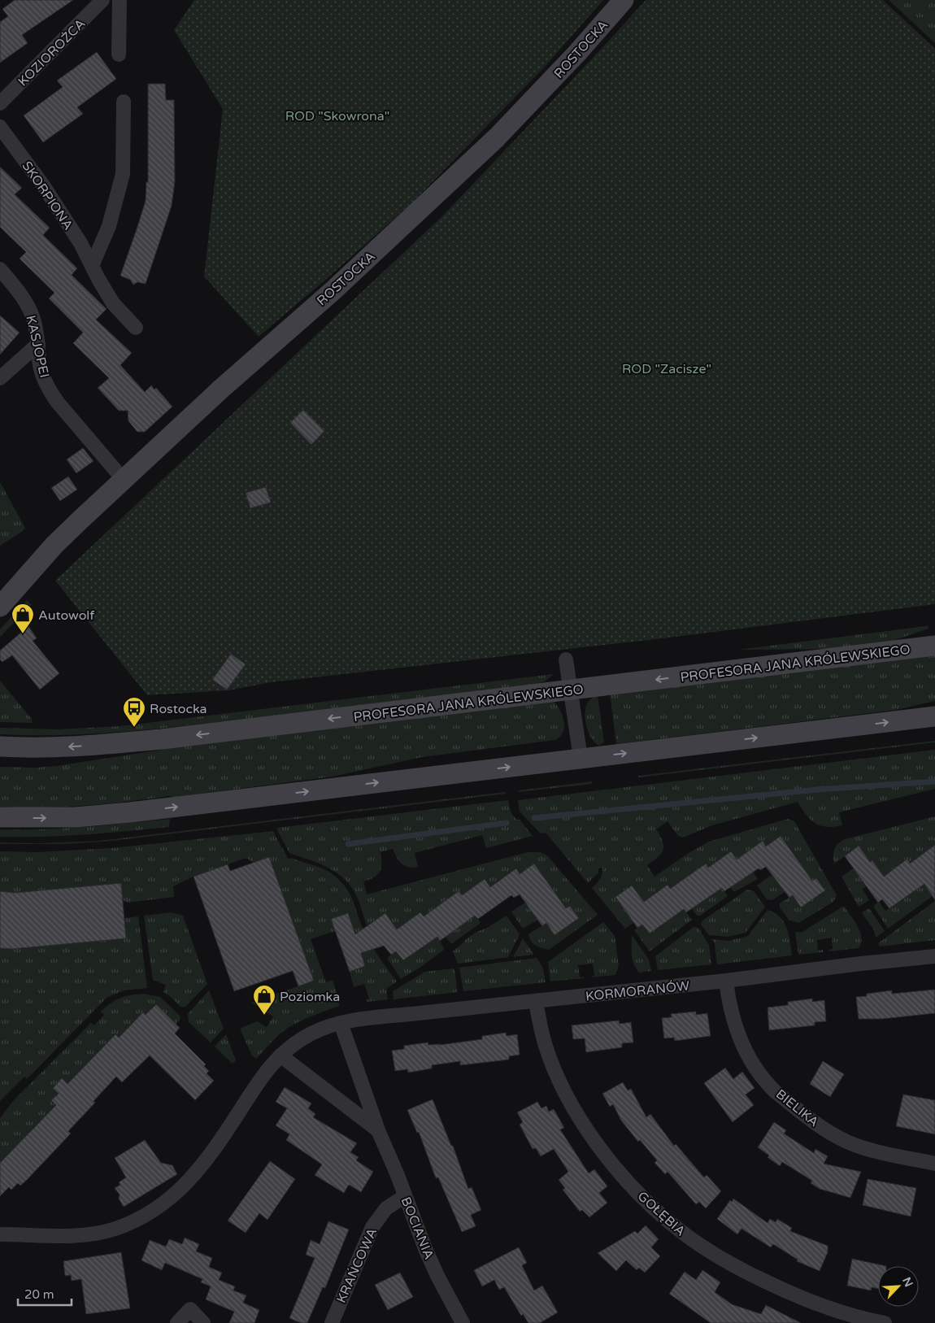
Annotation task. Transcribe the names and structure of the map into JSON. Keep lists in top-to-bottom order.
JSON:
{
  "streets": {
    "street": [
      "ROSTOCKA",
      "KOZIOROŻCA",
      "SKORPIONA",
      "KASJOPEI",
      "PROFESORA JANA KRÓLEWSKIEGO",
      "KORMORANÓW",
      "BIELIKA",
      "GOŁĘBIA",
      "BOCIANIA",
      "KRAŃCOWA"
    ]
  },
  "crossings": [
    ["ROSTOCKA", "KASJOPEI"],
    ["KORMORANÓW", "BIELIKA"],
    ["KORMORANÓW", "GOŁĘBIA"],
    ["KORMORANÓW", "BOCIANIA"],
    ["BOCIANIA", "KRAŃCOWA"]
  ],
  "parks": ["ROD \"Skowrona\"", "ROD \"Zacisze\""],
  "places": {
    "shop": ["Autowolf", "Poziomka"],
    "bus stop": ["Rostocka"]
  },
  "scale_bar": "20 m",
  "north": "top right"
}
